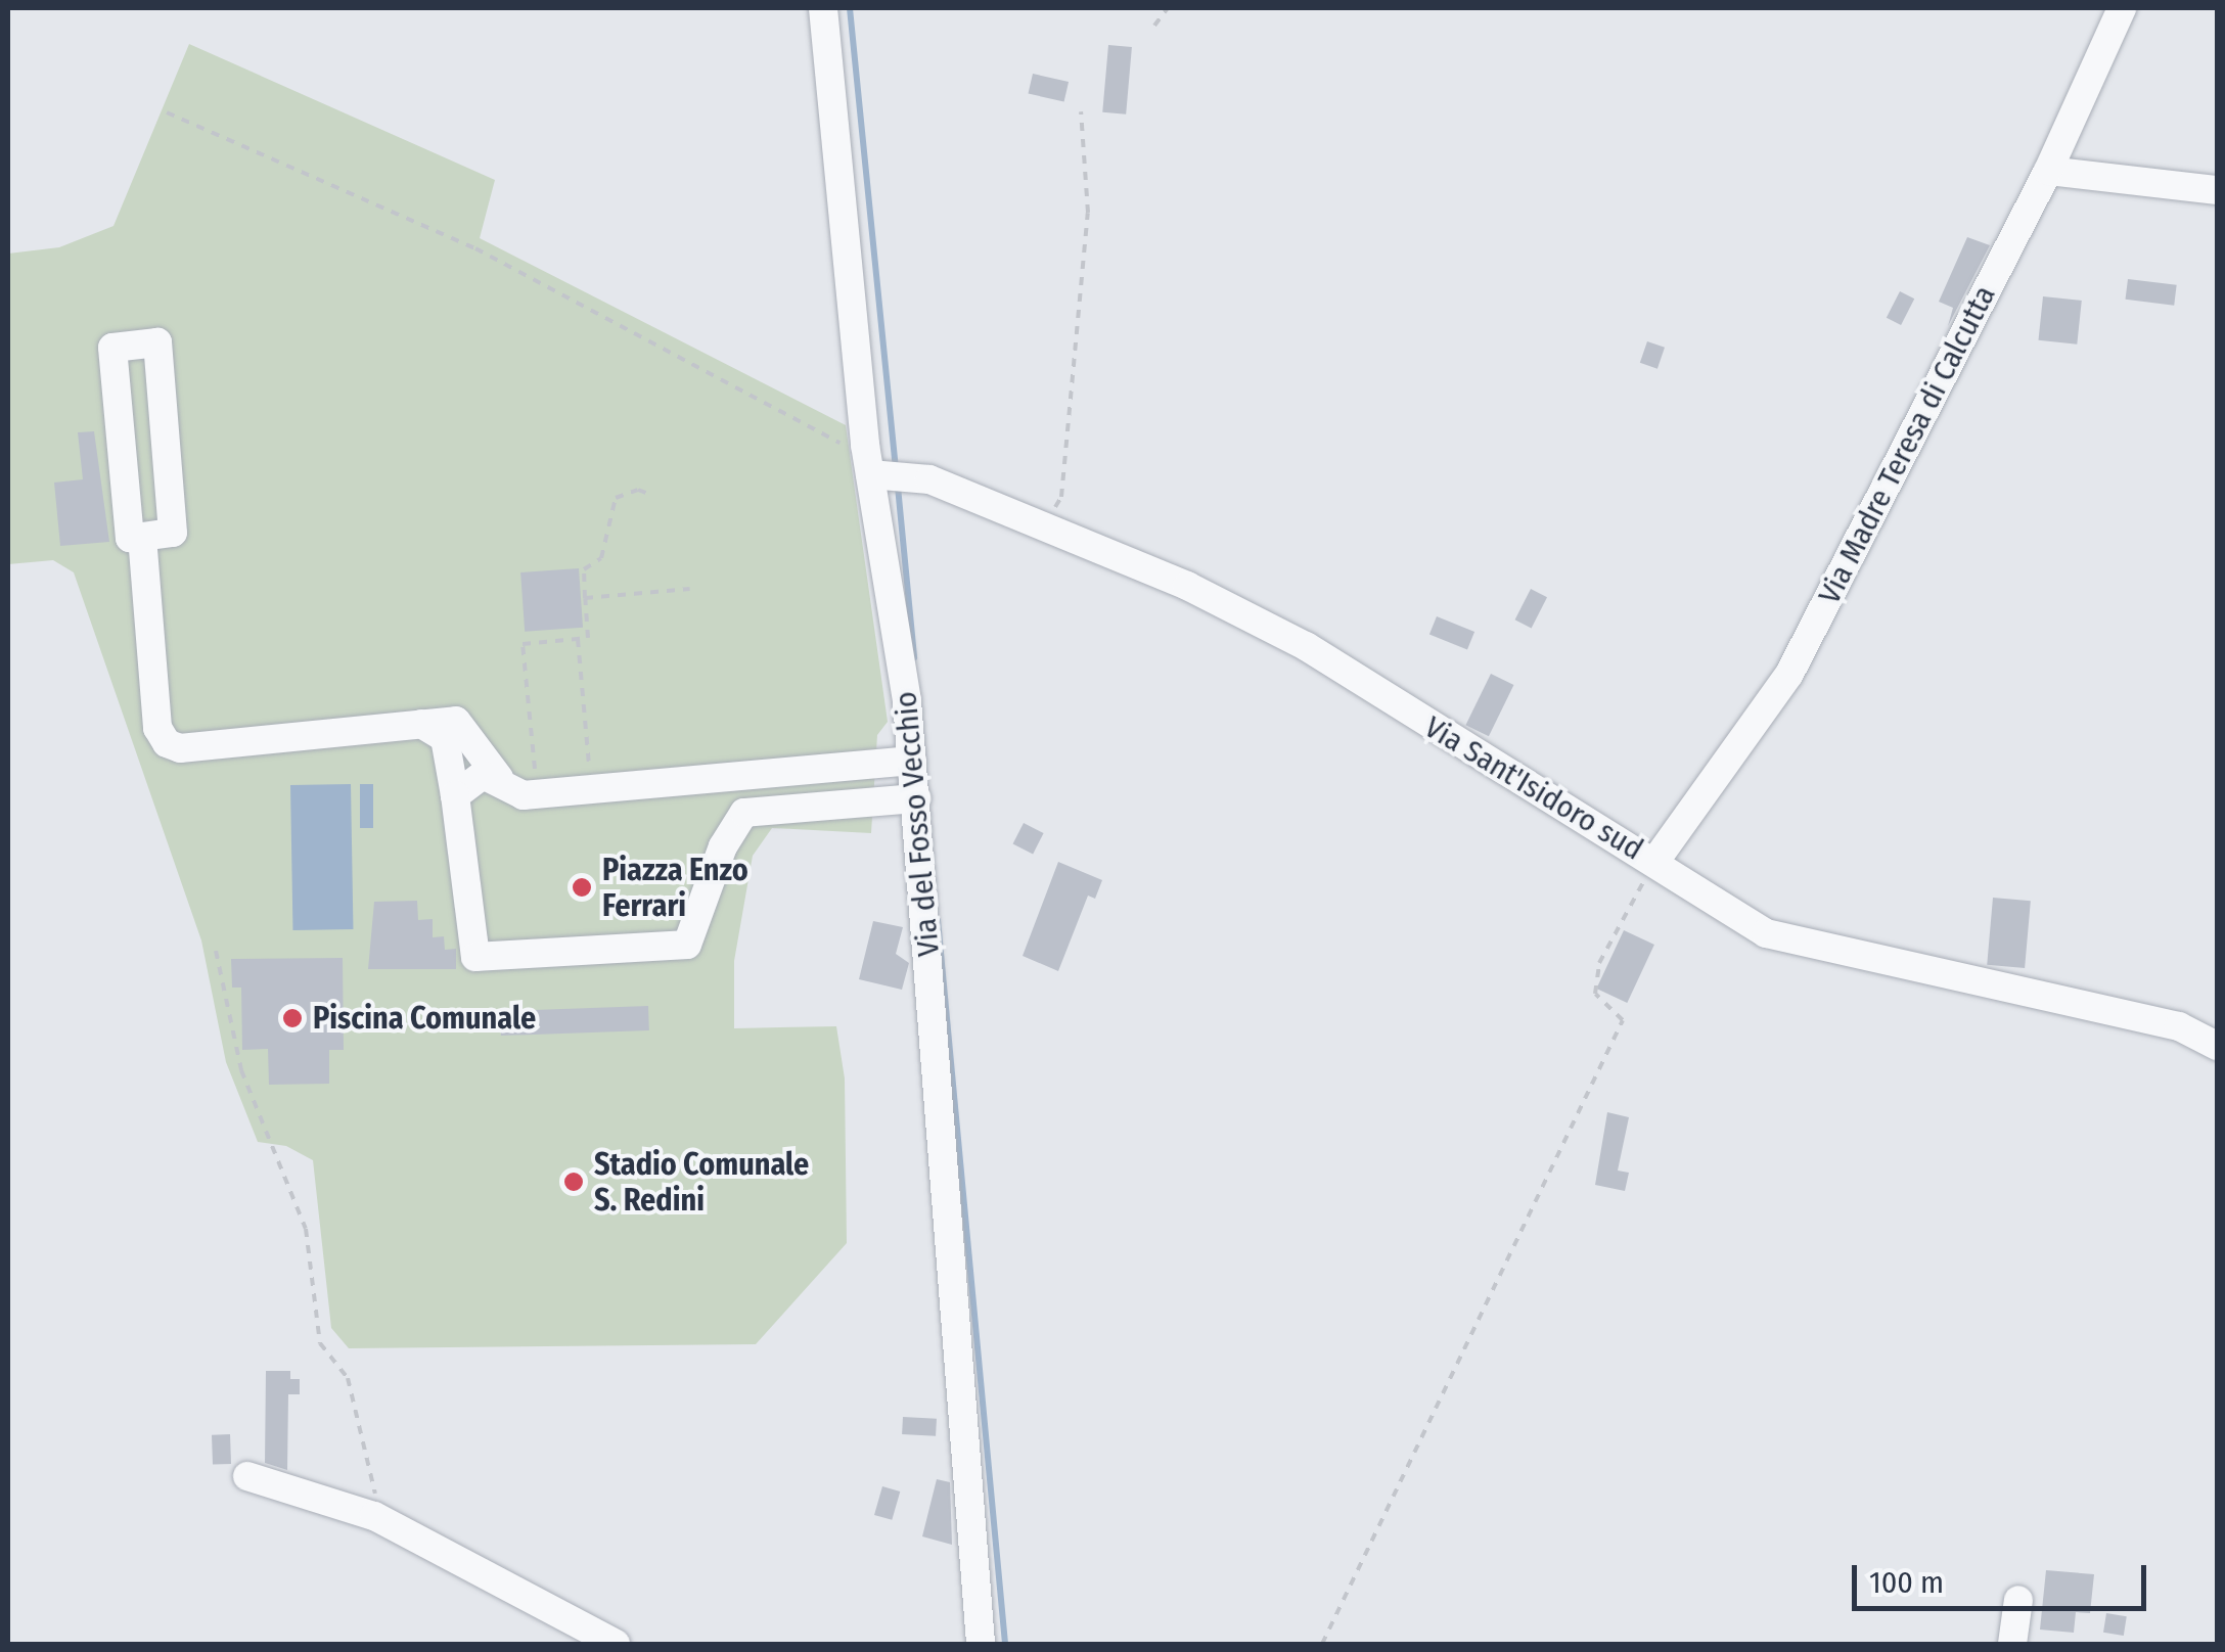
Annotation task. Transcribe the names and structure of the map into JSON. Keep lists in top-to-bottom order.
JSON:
{
  "streets": {
    "street": ["Via Madre Teresa di Calcutta", "Via Sant'Isidoro sud", "Via del Fosso Vecchio"]
  },
  "crossings": [
    ["Via Madre Teresa di Calcutta", "Via Sant'Isidoro sud"],
    ["Via Sant'Isidoro sud", "Via del Fosso Vecchio"]
  ],
  "places": ["Piazza Enzo Ferrari", "Piscina Comunale", "Stadio Comunale S. Redini"],
  "scale_bar": "100 m"
}
